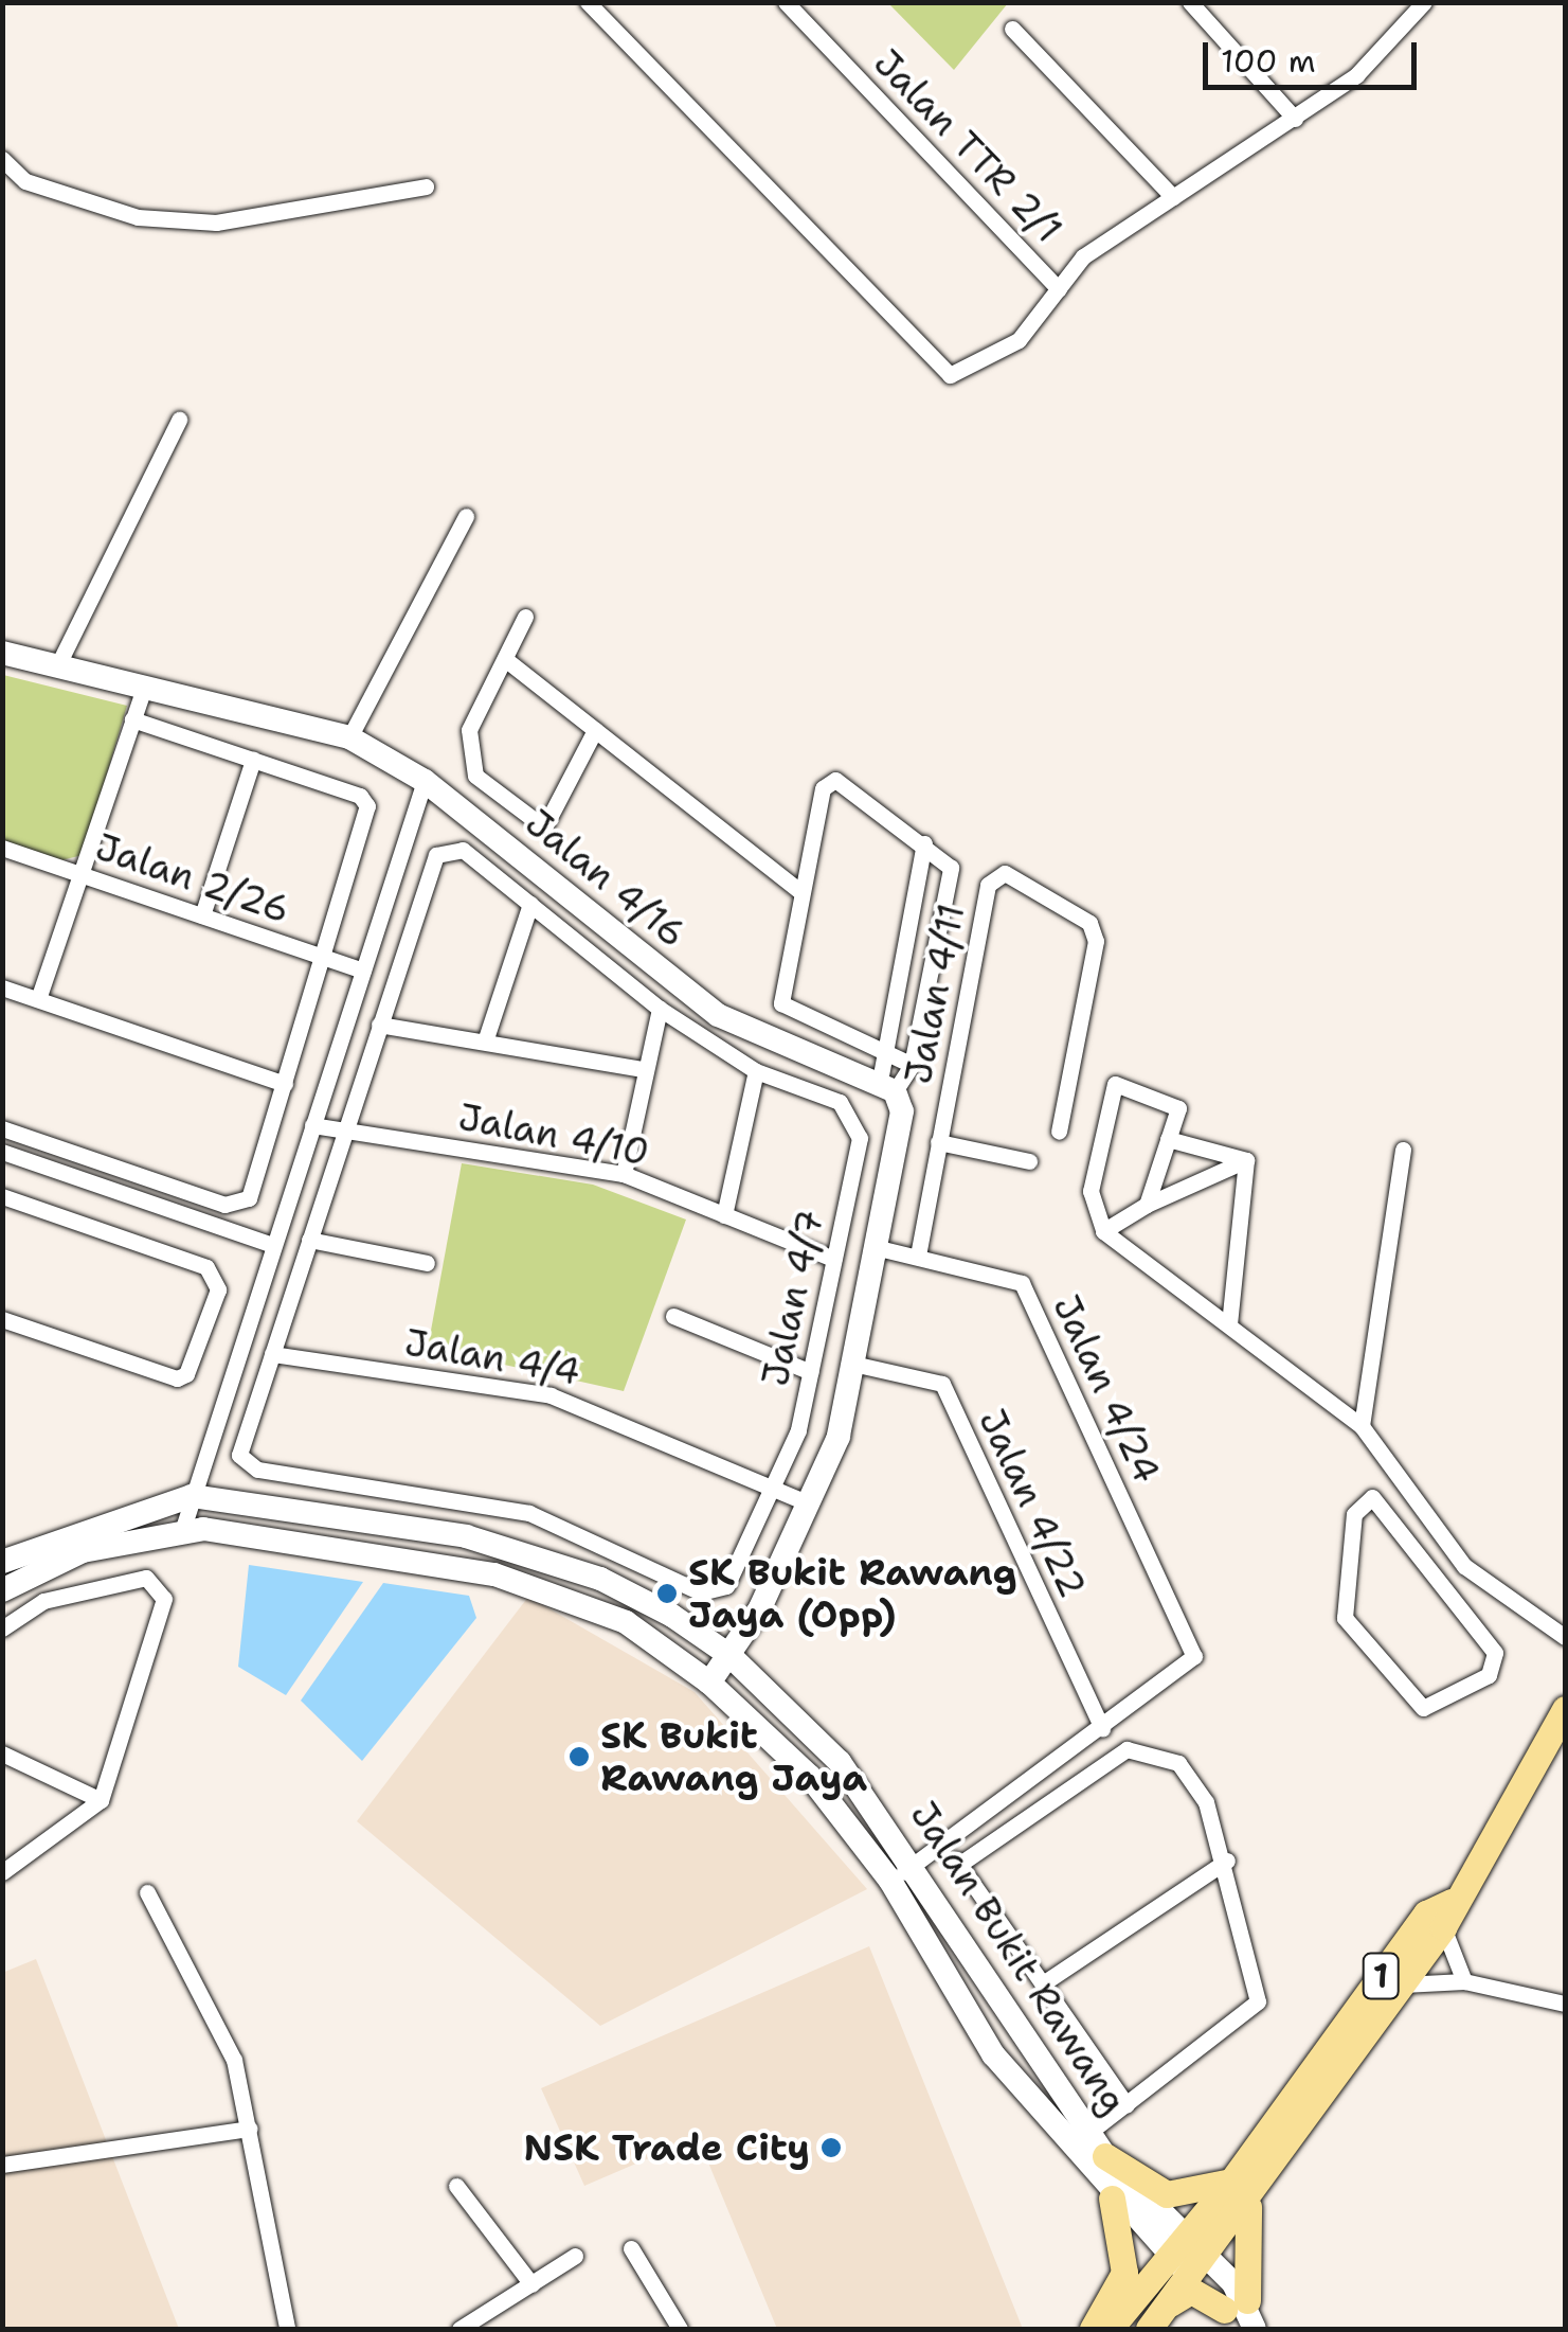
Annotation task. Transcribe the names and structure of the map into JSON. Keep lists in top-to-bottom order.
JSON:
{
  "streets": {
    "main road": ["1"],
    "street": [
      "Jalan TTR 2/1",
      "Jalan 2/26",
      "Jalan 4/16",
      "Jalan 4/11",
      "Jalan 4/10",
      "Jalan 4/7",
      "Jalan 4/4",
      "Jalan 4/24",
      "Jalan 4/22",
      "Jalan Bukit Rawang"
    ]
  },
  "crossings": [
    ["Jalan 4/11", "Jalan 4/24"],
    ["Jalan 4/10", "Jalan 4/7"],
    ["Jalan 4/7", "Jalan 4/4"],
    ["Jalan 4/24", "Jalan 4/22"],
    ["Jalan Bukit Rawang", "1"]
  ],
  "places": ["SK Bukit Rawang Jaya (Opp)", "SK Bukit Rawang Jaya", "NSK Trade City"],
  "scale_bar": "100 m"
}
